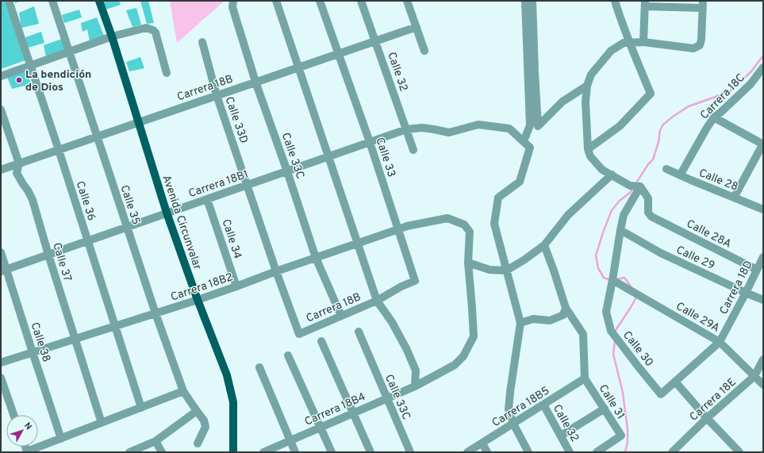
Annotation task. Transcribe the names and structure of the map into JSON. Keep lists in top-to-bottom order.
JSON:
{
  "streets": {
    "main road": ["Avenida Circunvalar"],
    "street": [
      "Calle 32",
      "Carrera 18B",
      "Carrera 18C",
      "Calle 33D",
      "Calle 33C",
      "Calle 33",
      "Calle 28",
      "Carrera 18B1",
      "Calle 36",
      "Calle 35",
      "Calle 28A",
      "Calle 34",
      "Calle 29",
      "Calle 37",
      "Carrera 18B2",
      "Carrera 18D",
      "Calle 29A",
      "Calle 38",
      "Calle 30",
      "Carrera 18E",
      "Calle 31",
      "Carrera 18B5",
      "Carrera 18B4"
    ]
  },
  "crossings": [
    ["Calle 32", "Carrera 18B"],
    ["Calle 32", "Carrera 18B1"],
    ["Calle 32", "Carrera 18B5"],
    ["Carrera 18B", "Calle 33D"],
    ["Carrera 18B", "Calle 33C"],
    ["Carrera 18B", "Calle 33"],
    ["Carrera 18B", "Calle 36"],
    ["Carrera 18B", "Calle 35"],
    ["Carrera 18B", "Avenida Circunvalar"],
    ["Carrera 18B", "Calle 37"],
    ["Carrera 18B", "Carrera 18B2"],
    ["Carrera 18C", "Calle 28"],
    ["Calle 33D", "Carrera 18B1"],
    ["Calle 33C", "Carrera 18B1"],
    ["Calle 33C", "Carrera 18B2"],
    ["Calle 33C", "Carrera 18B4"],
    ["Calle 33", "Carrera 18B1"],
    ["Calle 33", "Carrera 18B2"],
    ["Carrera 18B1", "Calle 36"],
    ["Carrera 18B1", "Calle 35"],
    ["Carrera 18B1", "Avenida Circunvalar"],
    ["Carrera 18B1", "Calle 34"],
    ["Carrera 18B1", "Calle 37"],
    ["Carrera 18B1", "Calle 38"],
    ["Calle 36", "Carrera 18B2"],
    ["Calle 35", "Carrera 18B2"],
    ["Avenida Circunvalar", "Carrera 18B2"],
    ["Calle 28A", "Carrera 18D"],
    ["Calle 34", "Carrera 18B2"],
    ["Calle 29", "Carrera 18D"],
    ["Calle 37", "Carrera 18B2"],
    ["Carrera 18B2", "Calle 38"],
    ["Carrera 18B2", "Carrera 18B4"],
    ["Carrera 18D", "Calle 29A"],
    ["Carrera 18D", "Calle 30"],
    ["Calle 29A", "Calle 30"],
    ["Calle 29A", "Carrera 18E"],
    ["Calle 31", "Carrera 18B5"]
  ],
  "places": ["La bendición de Dios"],
  "north": "top right"
}
